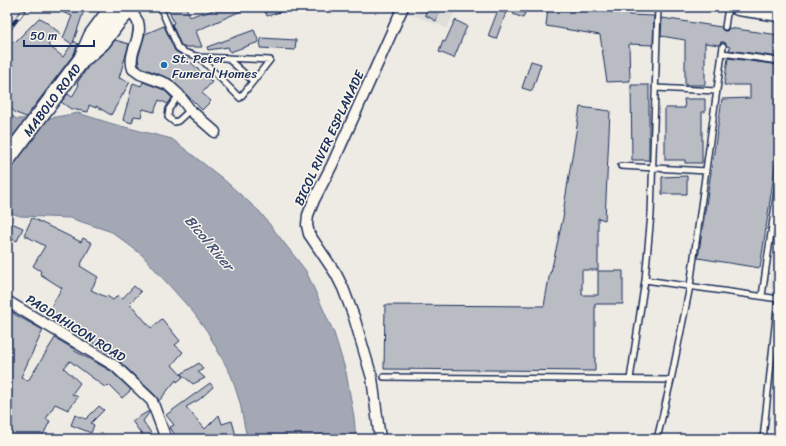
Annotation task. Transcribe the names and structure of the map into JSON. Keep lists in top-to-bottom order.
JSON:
{
  "streets": {
    "highway": ["MABOLO ROAD"],
    "street": ["BICOL RIVER ESPLANADE", "PAGDAHICON ROAD"]
  },
  "water": ["Bicol River"],
  "places": ["St. Peter Funeral Homes"],
  "scale_bar": "50 m"
}
